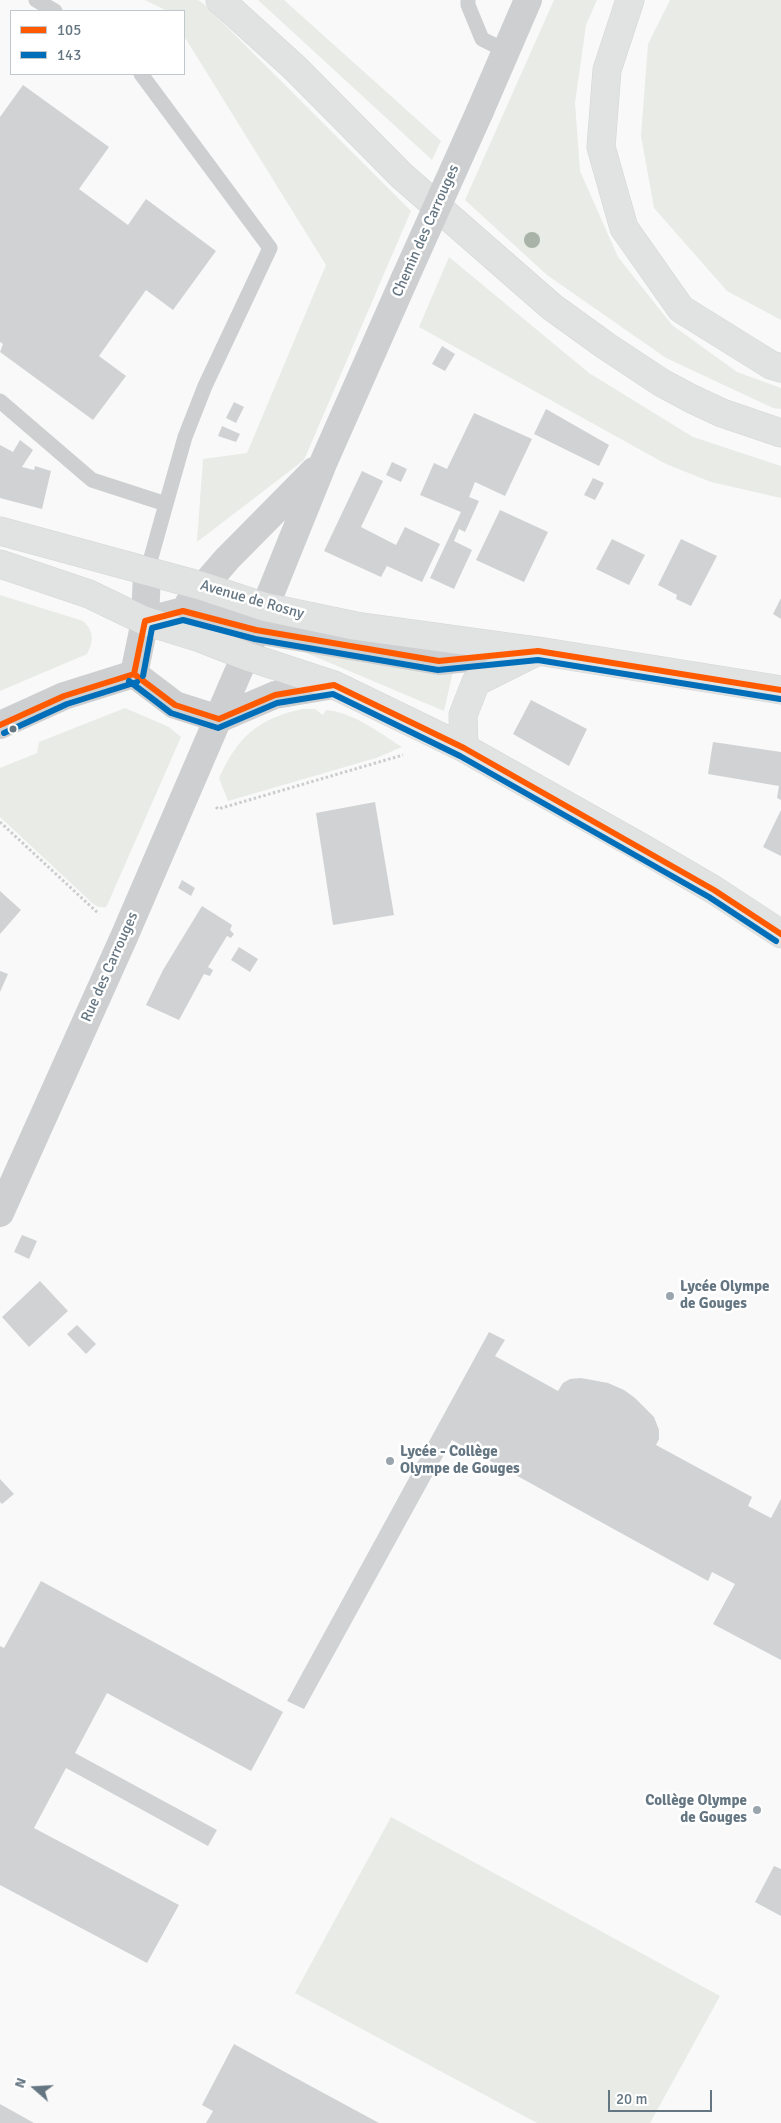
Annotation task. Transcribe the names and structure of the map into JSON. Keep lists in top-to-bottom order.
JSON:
{
  "streets": {
    "main road": ["Avenue de Rosny"],
    "street": ["Chemin des Carrouges", "Rue des Carrouges"]
  },
  "crossings": [
    ["Chemin des Carrouges", "Avenue de Rosny"],
    ["Chemin des Carrouges", "Rue des Carrouges"]
  ],
  "places": ["Lycée Olympe de Gouges", "Lycée - Collège Olympe de Gouges", "Collège Olympe de Gouges"],
  "lines": ["transit line 105", "transit line 143"],
  "legend": ["105", "143"],
  "scale_bar": "20 m",
  "north": "left"
}
